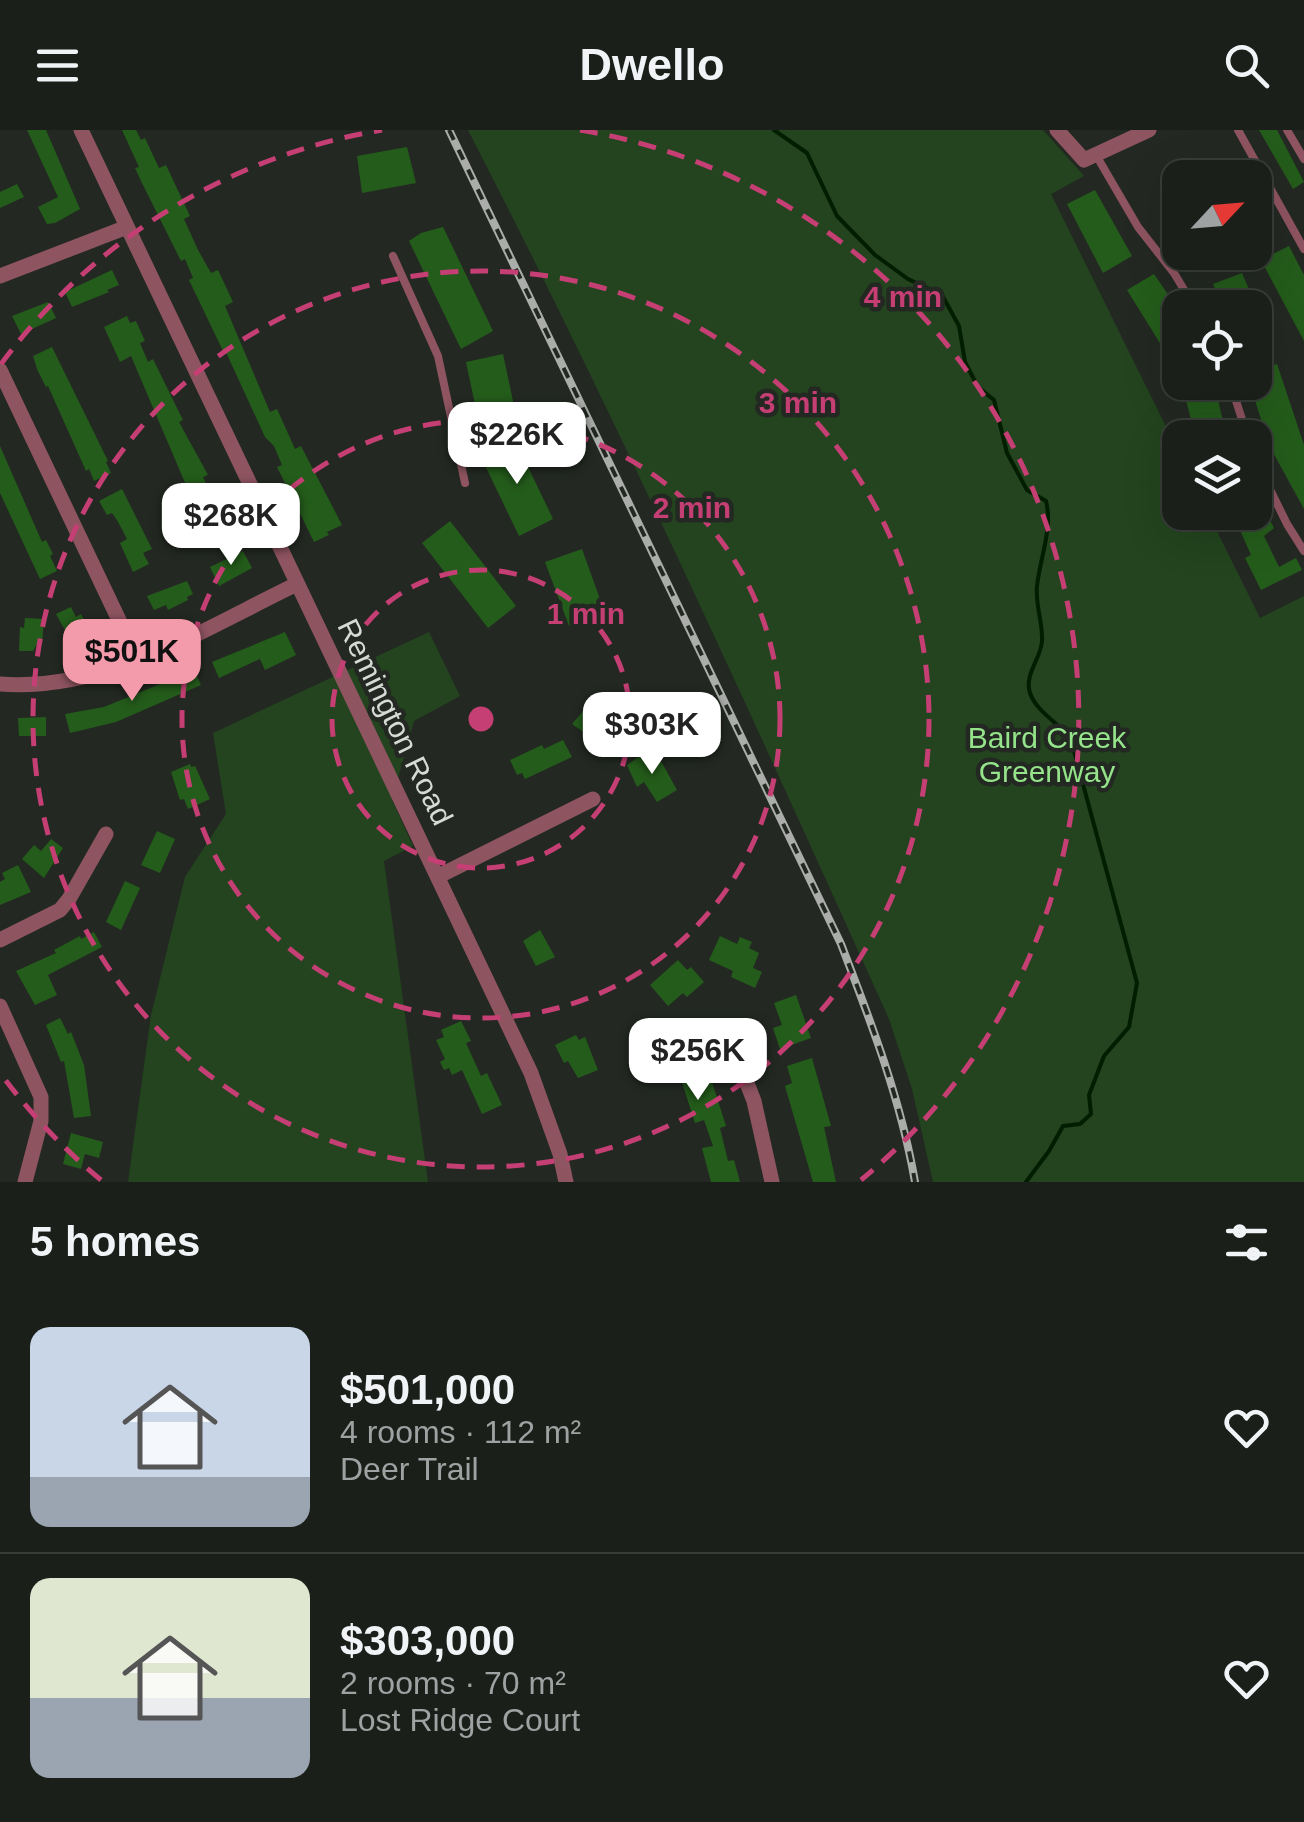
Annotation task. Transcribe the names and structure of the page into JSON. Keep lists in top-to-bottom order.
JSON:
{
  "streets": {
    "street": ["Remington Road"]
  },
  "parks": ["Baird Creek Greenway"],
  "north": "top right",
  "page": {
    "header": "Dwello",
    "price": [
      "$226K",
      "$268K",
      "$501K",
      "$303K",
      "$256K"
    ],
    "heading": "5 homes",
    "list": [
      {
        "name": "$501,000",
        "note": "4 rooms · 112 m² · Deer Trail"
      },
      {
        "name": "$303,000",
        "note": "2 rooms · 70 m² · Lost Ridge Court"
      }
    ]
  },
  "rings": [
    "4 min",
    "3 min",
    "2 min",
    "1 min"
  ]
}
